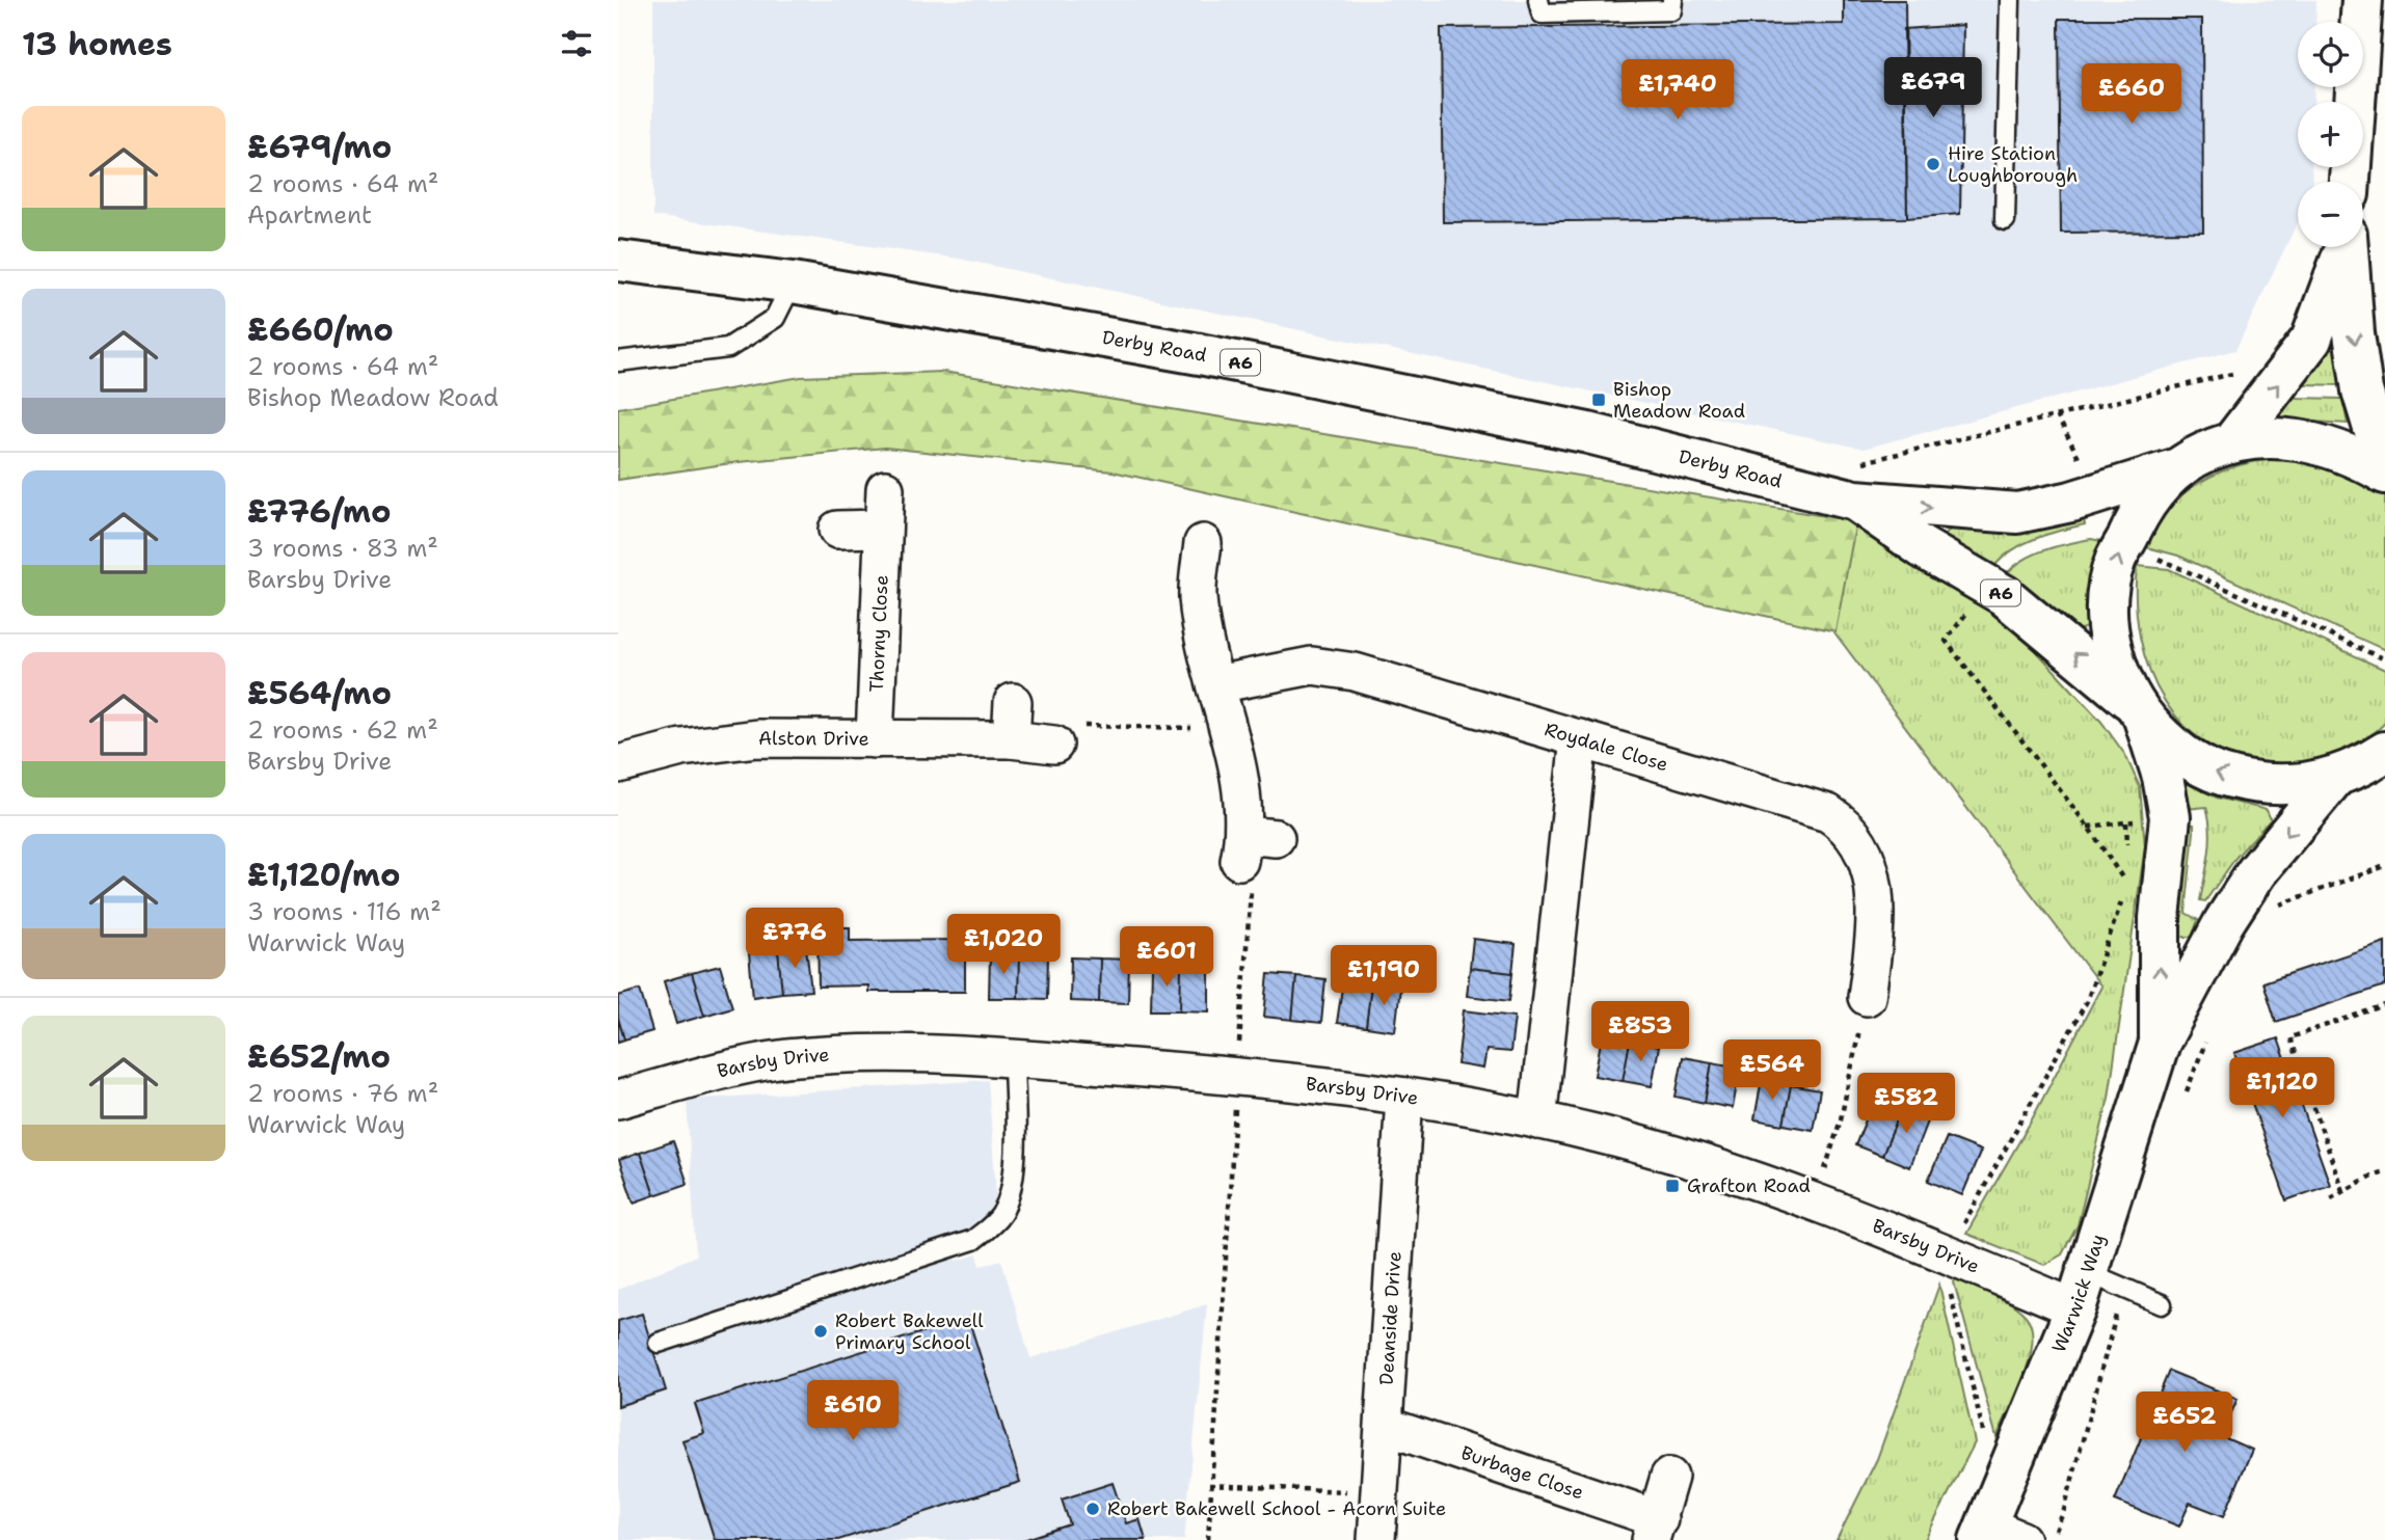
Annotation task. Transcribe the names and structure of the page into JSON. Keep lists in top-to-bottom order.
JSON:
{
  "streets": {
    "main road": ["Derby Road", "A6", "Warwick Way"],
    "street": [
      "Thorny Close",
      "Alston Drive",
      "Roydale Close",
      "Barsby Drive",
      "Deanside Drive",
      "Burbage Close"
    ]
  },
  "crossings": [
    ["Derby Road", "A6"],
    ["Derby Road", "Warwick Way"],
    ["A6", "Warwick Way"],
    ["Thorny Close", "Alston Drive"],
    ["Barsby Drive", "Warwick Way"],
    ["Barsby Drive", "Deanside Drive"],
    ["Deanside Drive", "Burbage Close"]
  ],
  "places": {
    "other": ["Hire Station Loughborough", "Robert Bakewell Primary School", "Robert Bakewell School - Acorn Suite"],
    "transit": ["Bishop Meadow Road", "Grafton Road"]
  },
  "page": {
    "heading": "13 homes",
    "map_buttons": ["+", "−"],
    "price": [
      "£679",
      "£1,740",
      "£660",
      "£776",
      "£1,020",
      "£601",
      "£1,190",
      "£853",
      "£564",
      "£1,120",
      "£582",
      "£610",
      "£652"
    ],
    "list": [
      {
        "name": "£679/mo",
        "note": "2 rooms · 64 m² · Apartment"
      },
      {
        "name": "£660/mo",
        "note": "2 rooms · 64 m² · Bishop Meadow Road"
      },
      {
        "name": "£776/mo",
        "note": "3 rooms · 83 m² · Barsby Drive"
      },
      {
        "name": "£564/mo",
        "note": "2 rooms · 62 m² · Barsby Drive"
      },
      {
        "name": "£1,120/mo",
        "note": "3 rooms · 116 m² · Warwick Way"
      },
      {
        "name": "£652/mo",
        "note": "2 rooms · 76 m² · Warwick Way"
      }
    ]
  }
}
